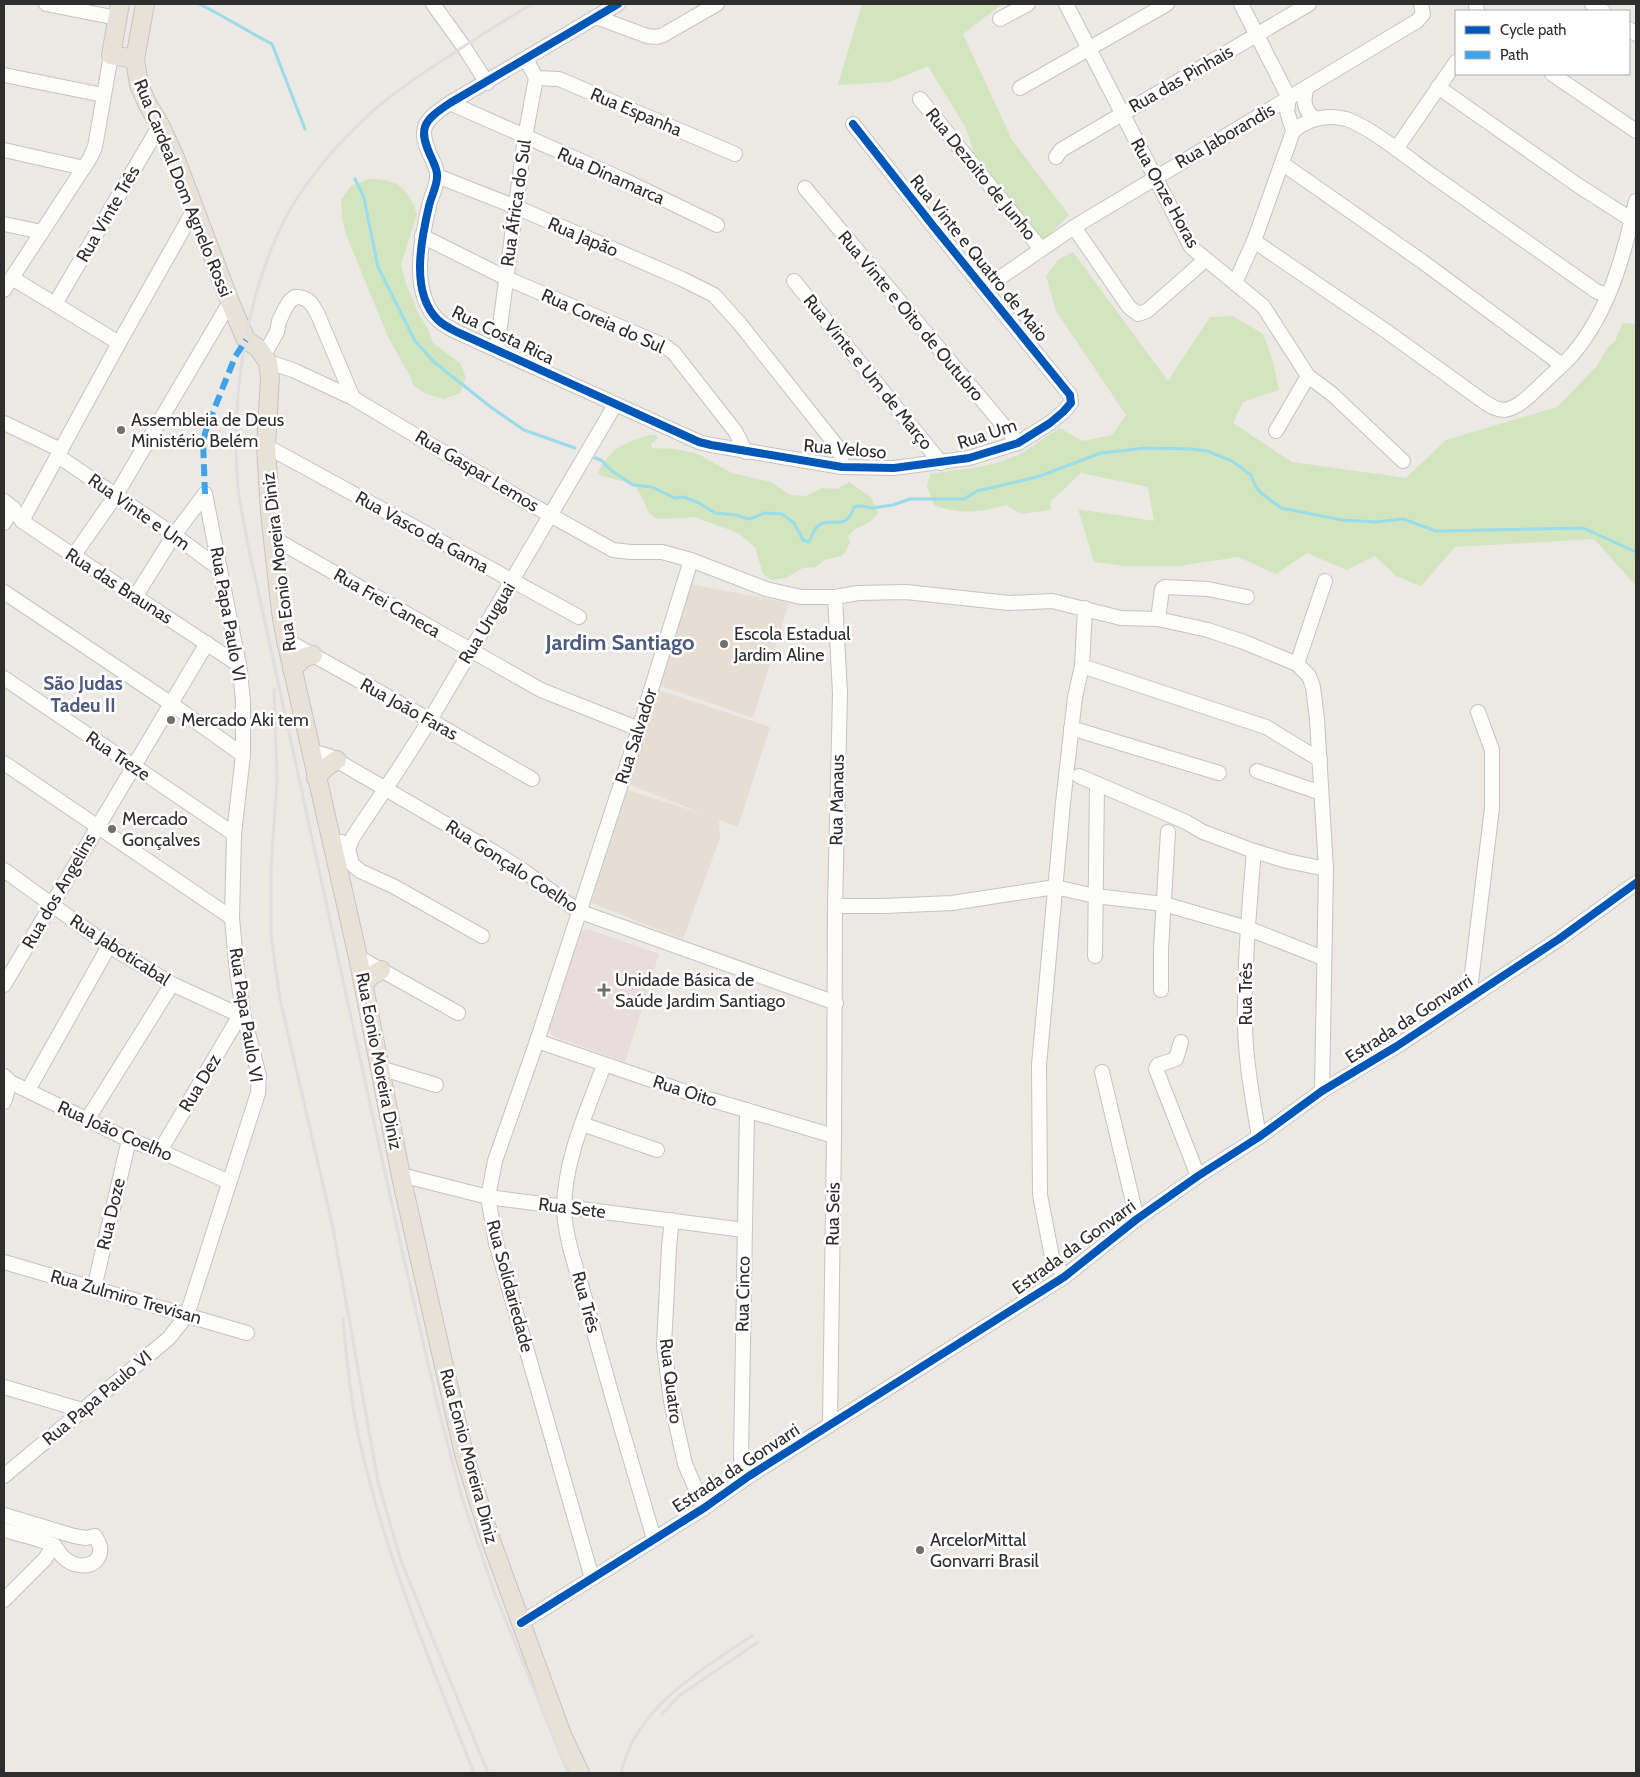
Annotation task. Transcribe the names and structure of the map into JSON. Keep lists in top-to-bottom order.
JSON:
{
  "streets": {
    "main road": ["Rua Cardeal Dom Agnelo Rossi", "Rua Eonio Moreira Diniz"],
    "street": [
      "Rua das Pinhais",
      "Rua Espanha",
      "Rua Jaborandis",
      "Rua Dezoito de Junho",
      "Rua Dinamarca",
      "Rua Onze Horas",
      "Rua África do Sul",
      "Rua Vinte Três",
      "Rua Japão",
      "Rua Vinte e Quatro de Maio",
      "Rua Vinte e Oito de Outubro",
      "Rua Coreia do Sul",
      "Rua Costa Rica",
      "Rua Vinte e Um de Março",
      "Rua Um",
      "Rua Veloso",
      "Rua Gaspar Lemos",
      "Rua Vinte e Um",
      "Rua Vasco da Gama",
      "Rua das Braunas",
      "Rua Frei Caneca",
      "Rua Papa Paulo VI",
      "Rua Uruguai",
      "Rua João Faras",
      "Rua Salvador",
      "Rua Treze",
      "Rua Manaus",
      "Rua Gonçalo Coelho",
      "Rua dos Angelins",
      "Rua Jaboticabal",
      "Rua Três",
      "Estrada da Gonvarri",
      "Rua Dez",
      "Rua Oito",
      "Rua João Coelho",
      "Rua Sete",
      "Rua Doze",
      "Rua Seis",
      "Rua Solidariedade",
      "Rua Cinco",
      "Rua Zulmiro Trevisan",
      "Rua Quatro"
    ]
  },
  "crossings": [
    ["Rua das Pinhais", "Rua Onze Horas"],
    ["Rua Espanha", "Rua África do Sul"],
    ["Rua Jaborandis", "Rua Dezoito de Junho"],
    ["Rua Jaborandis", "Rua Onze Horas"],
    ["Rua Jaborandis", "Rua Vinte e Quatro de Maio"],
    ["Rua Dinamarca", "Rua África do Sul"],
    ["Rua Cardeal Dom Agnelo Rossi", "Rua Vinte Três"],
    ["Rua Cardeal Dom Agnelo Rossi", "Rua Gaspar Lemos"],
    ["Rua Cardeal Dom Agnelo Rossi", "Rua Eonio Moreira Diniz"],
    ["Rua África do Sul", "Rua Japão"],
    ["Rua África do Sul", "Rua Coreia do Sul"],
    ["Rua África do Sul", "Rua Costa Rica"],
    ["Rua Japão", "Rua Costa Rica"],
    ["Rua Japão", "Rua Veloso"],
    ["Rua Vinte e Quatro de Maio", "Rua Um"],
    ["Rua Vinte e Oito de Outubro", "Rua Um"],
    ["Rua Coreia do Sul", "Rua Costa Rica"],
    ["Rua Coreia do Sul", "Rua Veloso"],
    ["Rua Costa Rica", "Rua Veloso"],
    ["Rua Costa Rica", "Rua Uruguai"],
    ["Rua Vinte e Um de Março", "Rua Um"],
    ["Rua Vinte e Um de Março", "Rua Veloso"],
    ["Rua Um", "Rua Veloso"],
    ["Rua Gaspar Lemos", "Rua Eonio Moreira Diniz"],
    ["Rua Gaspar Lemos", "Rua Uruguai"],
    ["Rua Gaspar Lemos", "Rua Salvador"],
    ["Rua Gaspar Lemos", "Rua Manaus"],
    ["Rua Vinte e Um", "Rua Papa Paulo VI"],
    ["Rua Vasco da Gama", "Rua Eonio Moreira Diniz"],
    ["Rua Vasco da Gama", "Rua Uruguai"],
    ["Rua Eonio Moreira Diniz", "Rua Frei Caneca"],
    ["Rua Eonio Moreira Diniz", "Rua Uruguai"],
    ["Rua Eonio Moreira Diniz", "Rua João Faras"],
    ["Rua Eonio Moreira Diniz", "Rua Gonçalo Coelho"],
    ["Rua Eonio Moreira Diniz", "Estrada da Gonvarri"],
    ["Rua Eonio Moreira Diniz", "Rua Sete"],
    ["Rua das Braunas", "Rua Papa Paulo VI"],
    ["Rua das Braunas", "Rua dos Angelins"],
    ["Rua Frei Caneca", "Rua Uruguai"],
    ["Rua Frei Caneca", "Rua Salvador"],
    ["Rua Papa Paulo VI", "Rua Treze"],
    ["Rua Papa Paulo VI", "Rua Jaboticabal"],
    ["Rua Papa Paulo VI", "Rua Dez"],
    ["Rua Papa Paulo VI", "Rua João Coelho"],
    ["Rua Papa Paulo VI", "Rua Zulmiro Trevisan"],
    ["Rua Uruguai", "Rua João Faras"],
    ["Rua Uruguai", "Rua Gonçalo Coelho"],
    ["Rua Salvador", "Rua Gonçalo Coelho"],
    ["Rua Salvador", "Rua Solidariedade"],
    ["Rua Treze", "Rua dos Angelins"],
    ["Rua Manaus", "Rua Gonçalo Coelho"],
    ["Rua Manaus", "Rua Seis"],
    ["Rua Gonçalo Coelho", "Rua Seis"],
    ["Rua Gonçalo Coelho", "Rua Solidariedade"],
    ["Rua dos Angelins", "Rua Jaboticabal"],
    ["Rua Jaboticabal", "Rua Dez"],
    ["Rua Três", "Estrada da Gonvarri"],
    ["Rua Três", "Rua Oito"],
    ["Rua Três", "Rua Sete"],
    ["Estrada da Gonvarri", "Rua Seis"],
    ["Estrada da Gonvarri", "Rua Solidariedade"],
    ["Estrada da Gonvarri", "Rua Cinco"],
    ["Estrada da Gonvarri", "Rua Quatro"],
    ["Rua Dez", "Rua João Coelho"],
    ["Rua Oito", "Rua Seis"],
    ["Rua Oito", "Rua Solidariedade"],
    ["Rua Oito", "Rua Cinco"],
    ["Rua João Coelho", "Rua Doze"],
    ["Rua Sete", "Rua Solidariedade"],
    ["Rua Sete", "Rua Cinco"],
    ["Rua Sete", "Rua Quatro"],
    ["Rua Doze", "Rua Zulmiro Trevisan"]
  ],
  "districts": ["Jardim Santiago", "São Judas Tadeu II"],
  "places": {
    "other": [
      "Assembleia de Deus Ministério Belém",
      "Escola Estadual Jardim Aline",
      "Mercado Aki tem",
      "Mercado Gonçalves",
      "ArcelorMittal Gonvarri Brasil"
    ],
    "health": ["Unidade Básica de Saúde Jardim Santiago"]
  },
  "legend": ["Cycle path", "Path"]
}
